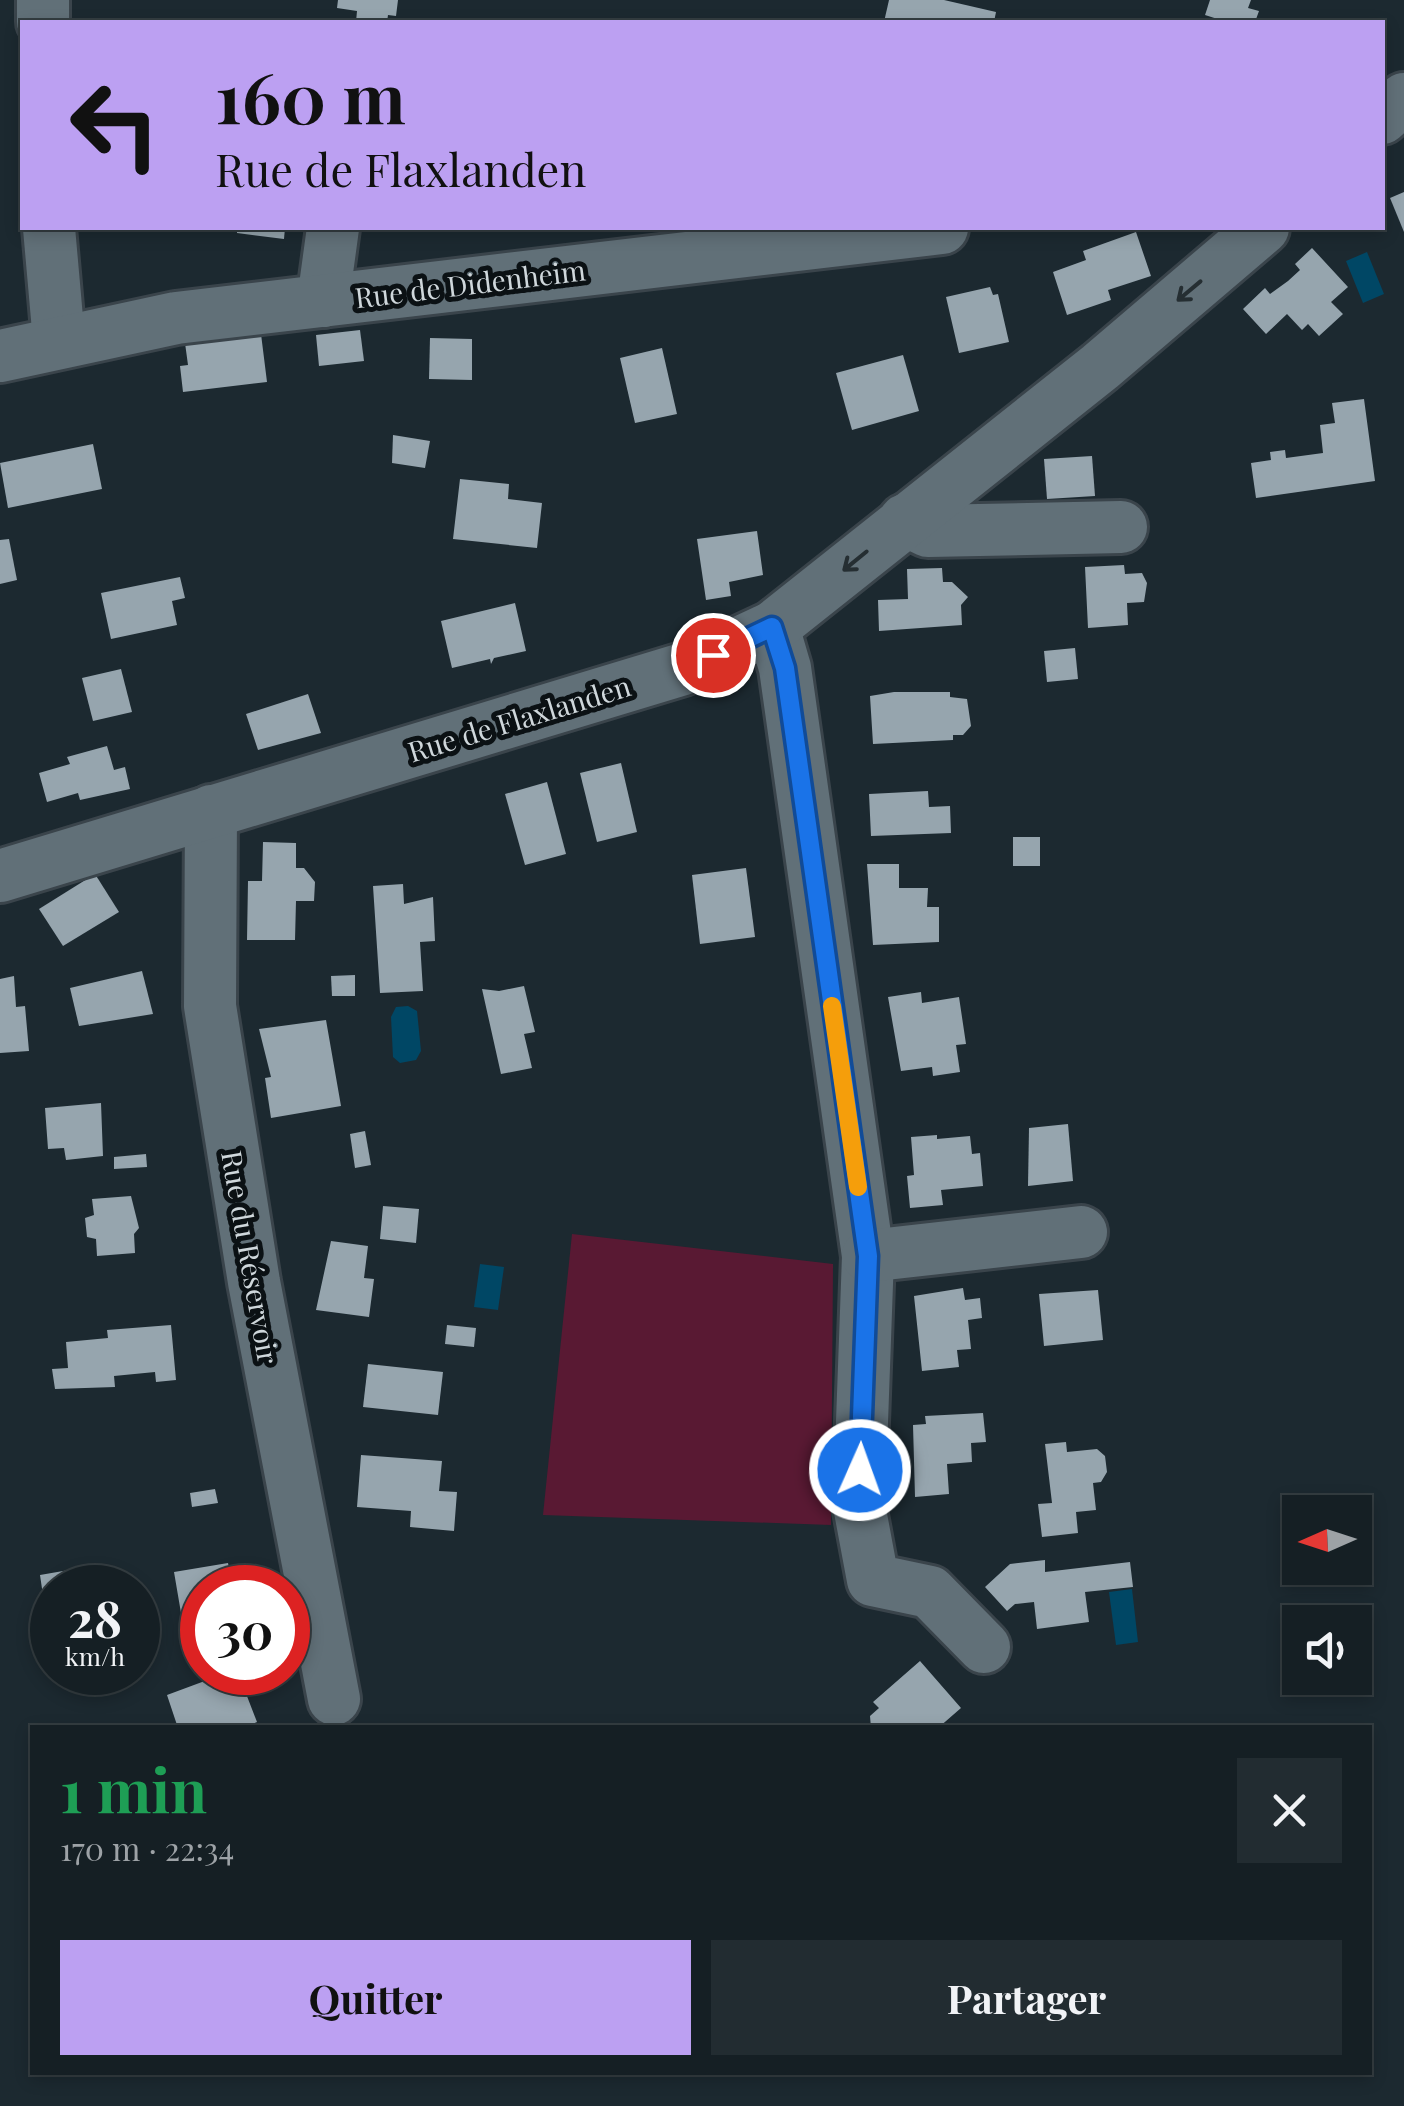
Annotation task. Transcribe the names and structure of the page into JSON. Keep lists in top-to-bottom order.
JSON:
{
  "streets": {
    "street": ["Rue de Didenheim", "Rue de Flaxlanden", "Rue du Réservoir"]
  },
  "crossings": [
    ["Rue de Flaxlanden", "Rue du Réservoir"]
  ],
  "one_way": ["Rue de Flaxlanden"],
  "north": "left",
  "page": {
    "turn": ["160 m", "Rue de Flaxlanden"],
    "speed": "28 km/h",
    "limit": "30",
    "heading": ["1 min", "170 m · 22:34"],
    "buttons": ["Quitter", "Partager"]
  }
}
